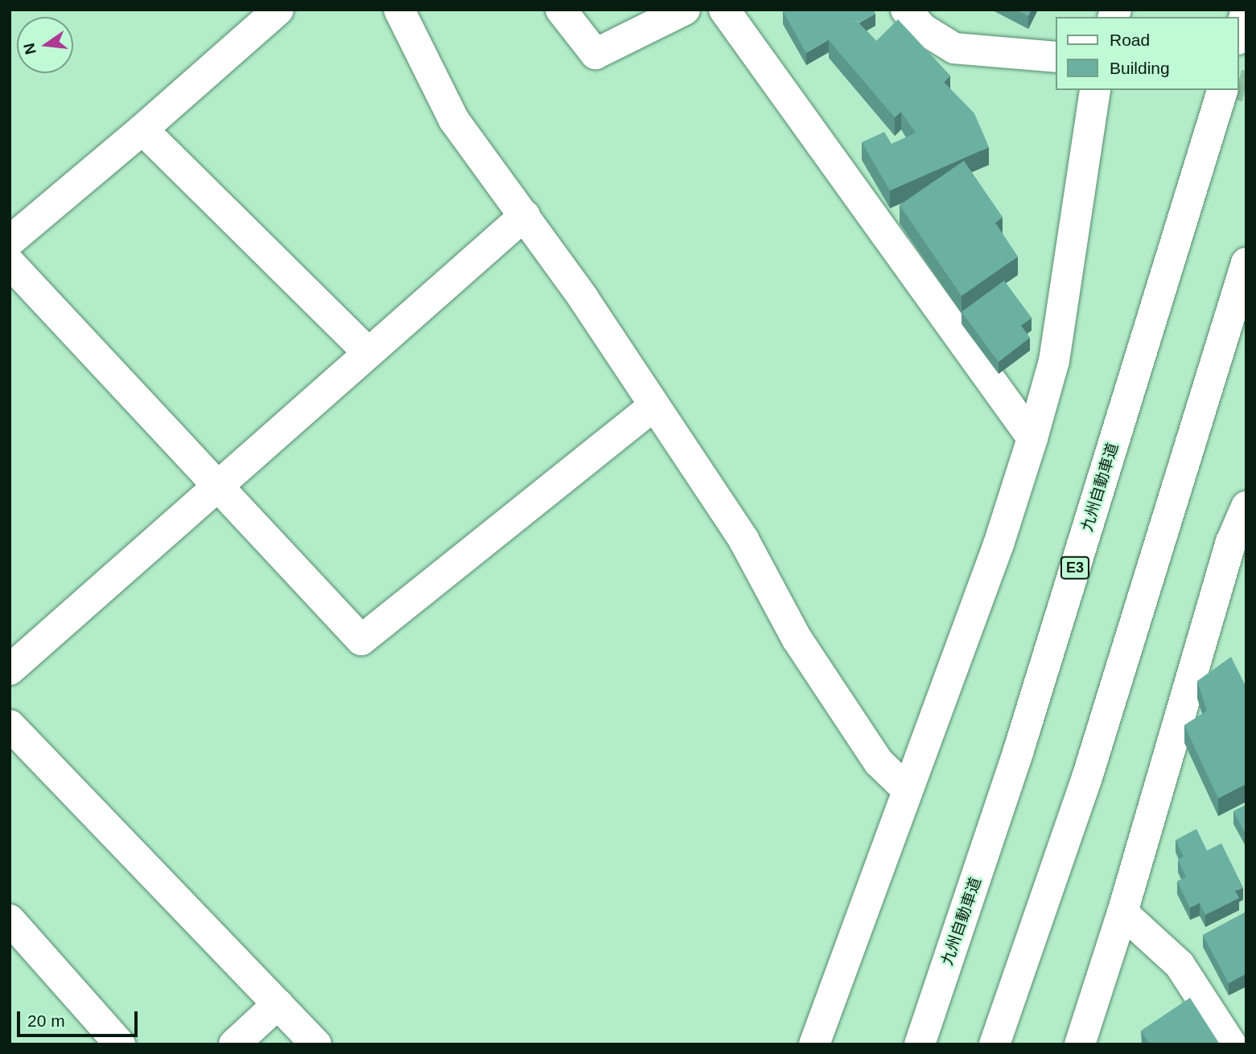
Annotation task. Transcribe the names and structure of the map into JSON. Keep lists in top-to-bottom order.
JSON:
{
  "streets": {
    "main road": ["九州自動車道", "E3"]
  },
  "legend": ["Road", "Building"],
  "scale_bar": "20 m",
  "north": "left"
}
